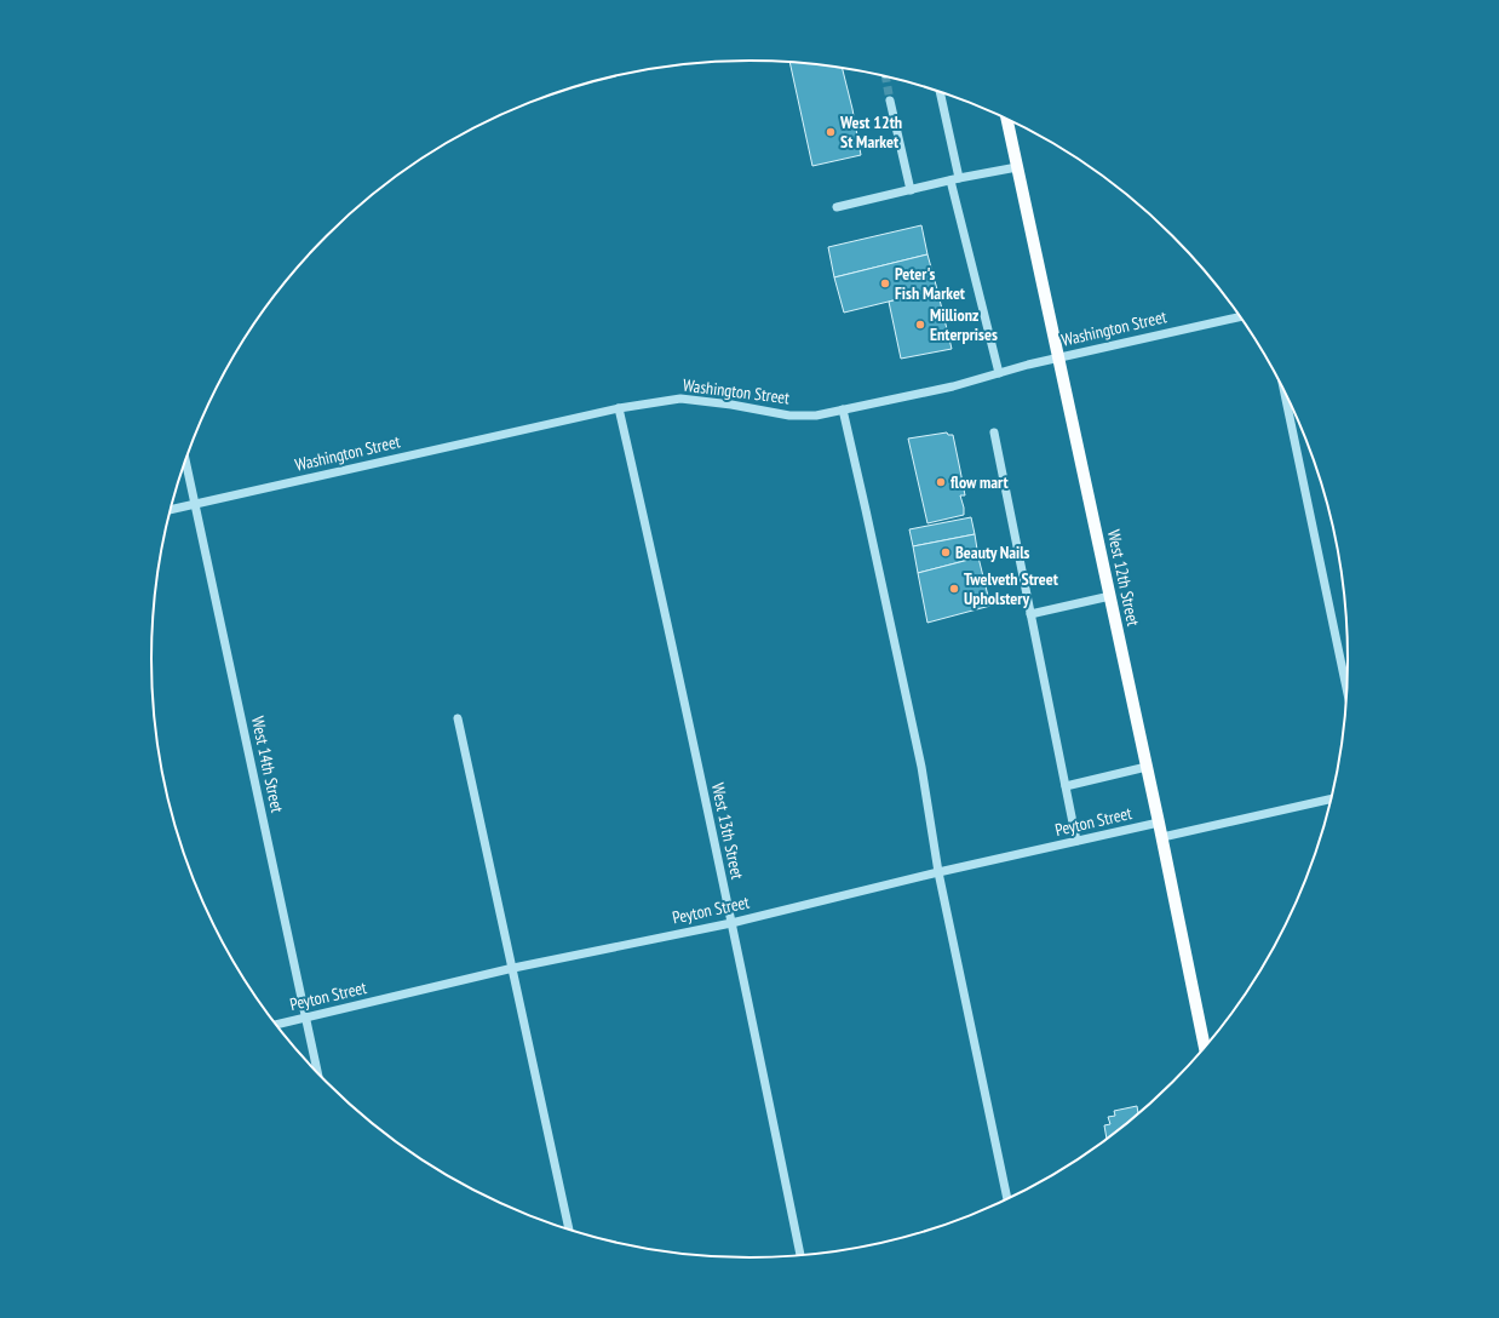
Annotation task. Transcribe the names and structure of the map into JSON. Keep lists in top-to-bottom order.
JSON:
{
  "streets": {
    "main road": ["West 12th Street"],
    "street": [
      "Washington Street",
      "West 14th Street",
      "Peyton Street",
      "West 13th Street"
    ]
  },
  "crossings": [
    ["Washington Street", "West 12th Street"],
    ["Washington Street", "West 14th Street"],
    ["Washington Street", "West 13th Street"],
    ["West 12th Street", "Peyton Street"],
    ["West 14th Street", "Peyton Street"],
    ["Peyton Street", "West 13th Street"]
  ],
  "places": [
    "West 12th St Market",
    "Peter's Fish Market",
    "Millionz Enterprises",
    "flow mart",
    "Beauty Nails",
    "Twelveth Street Upholstery"
  ]
}
